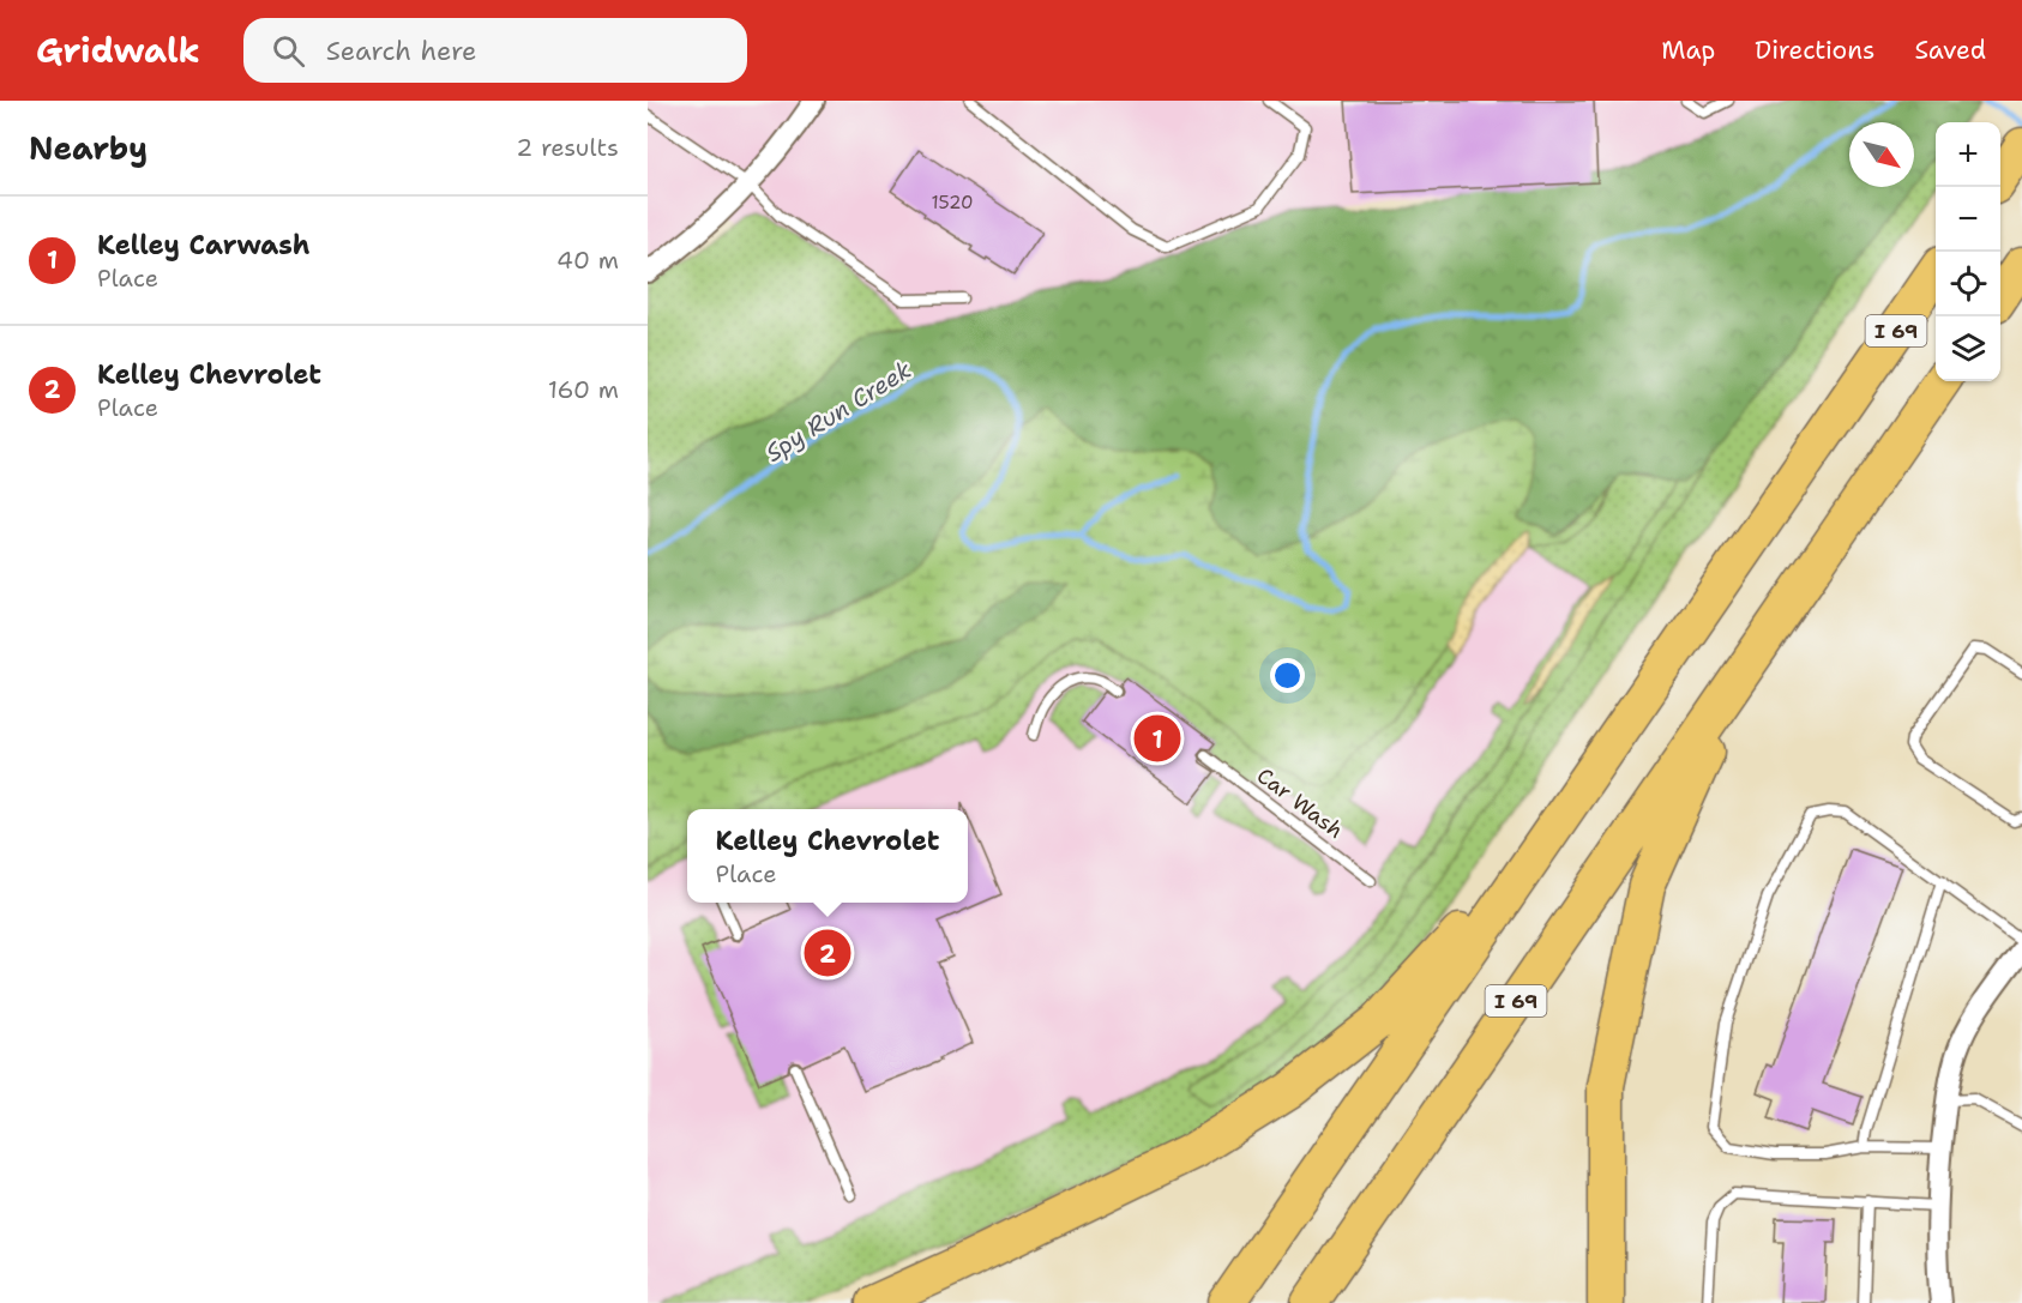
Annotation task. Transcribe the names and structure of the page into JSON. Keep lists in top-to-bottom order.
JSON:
{
  "streets": {
    "highway": ["I 69"],
    "lane": ["Car Wash"]
  },
  "water": ["Spy Run Creek"],
  "house_numbers": ["1520"],
  "north": "bottom right",
  "page": {
    "header": "Gridwalk",
    "search": "Search here",
    "nav": ["Map", "Directions", "Saved"],
    "heading": ["Nearby", "2 results"],
    "map_buttons": ["+", "−"],
    "list": [
      {
        "mark": "1",
        "name": "Kelley Carwash",
        "note": "Place",
        "value": "40 m"
      },
      {
        "mark": "2",
        "name": "Kelley Chevrolet",
        "note": "Place",
        "value": "160 m"
      }
    ],
    "pins": ["1", "2"],
    "popup": ["Kelley Chevrolet", "Place"]
  }
}
